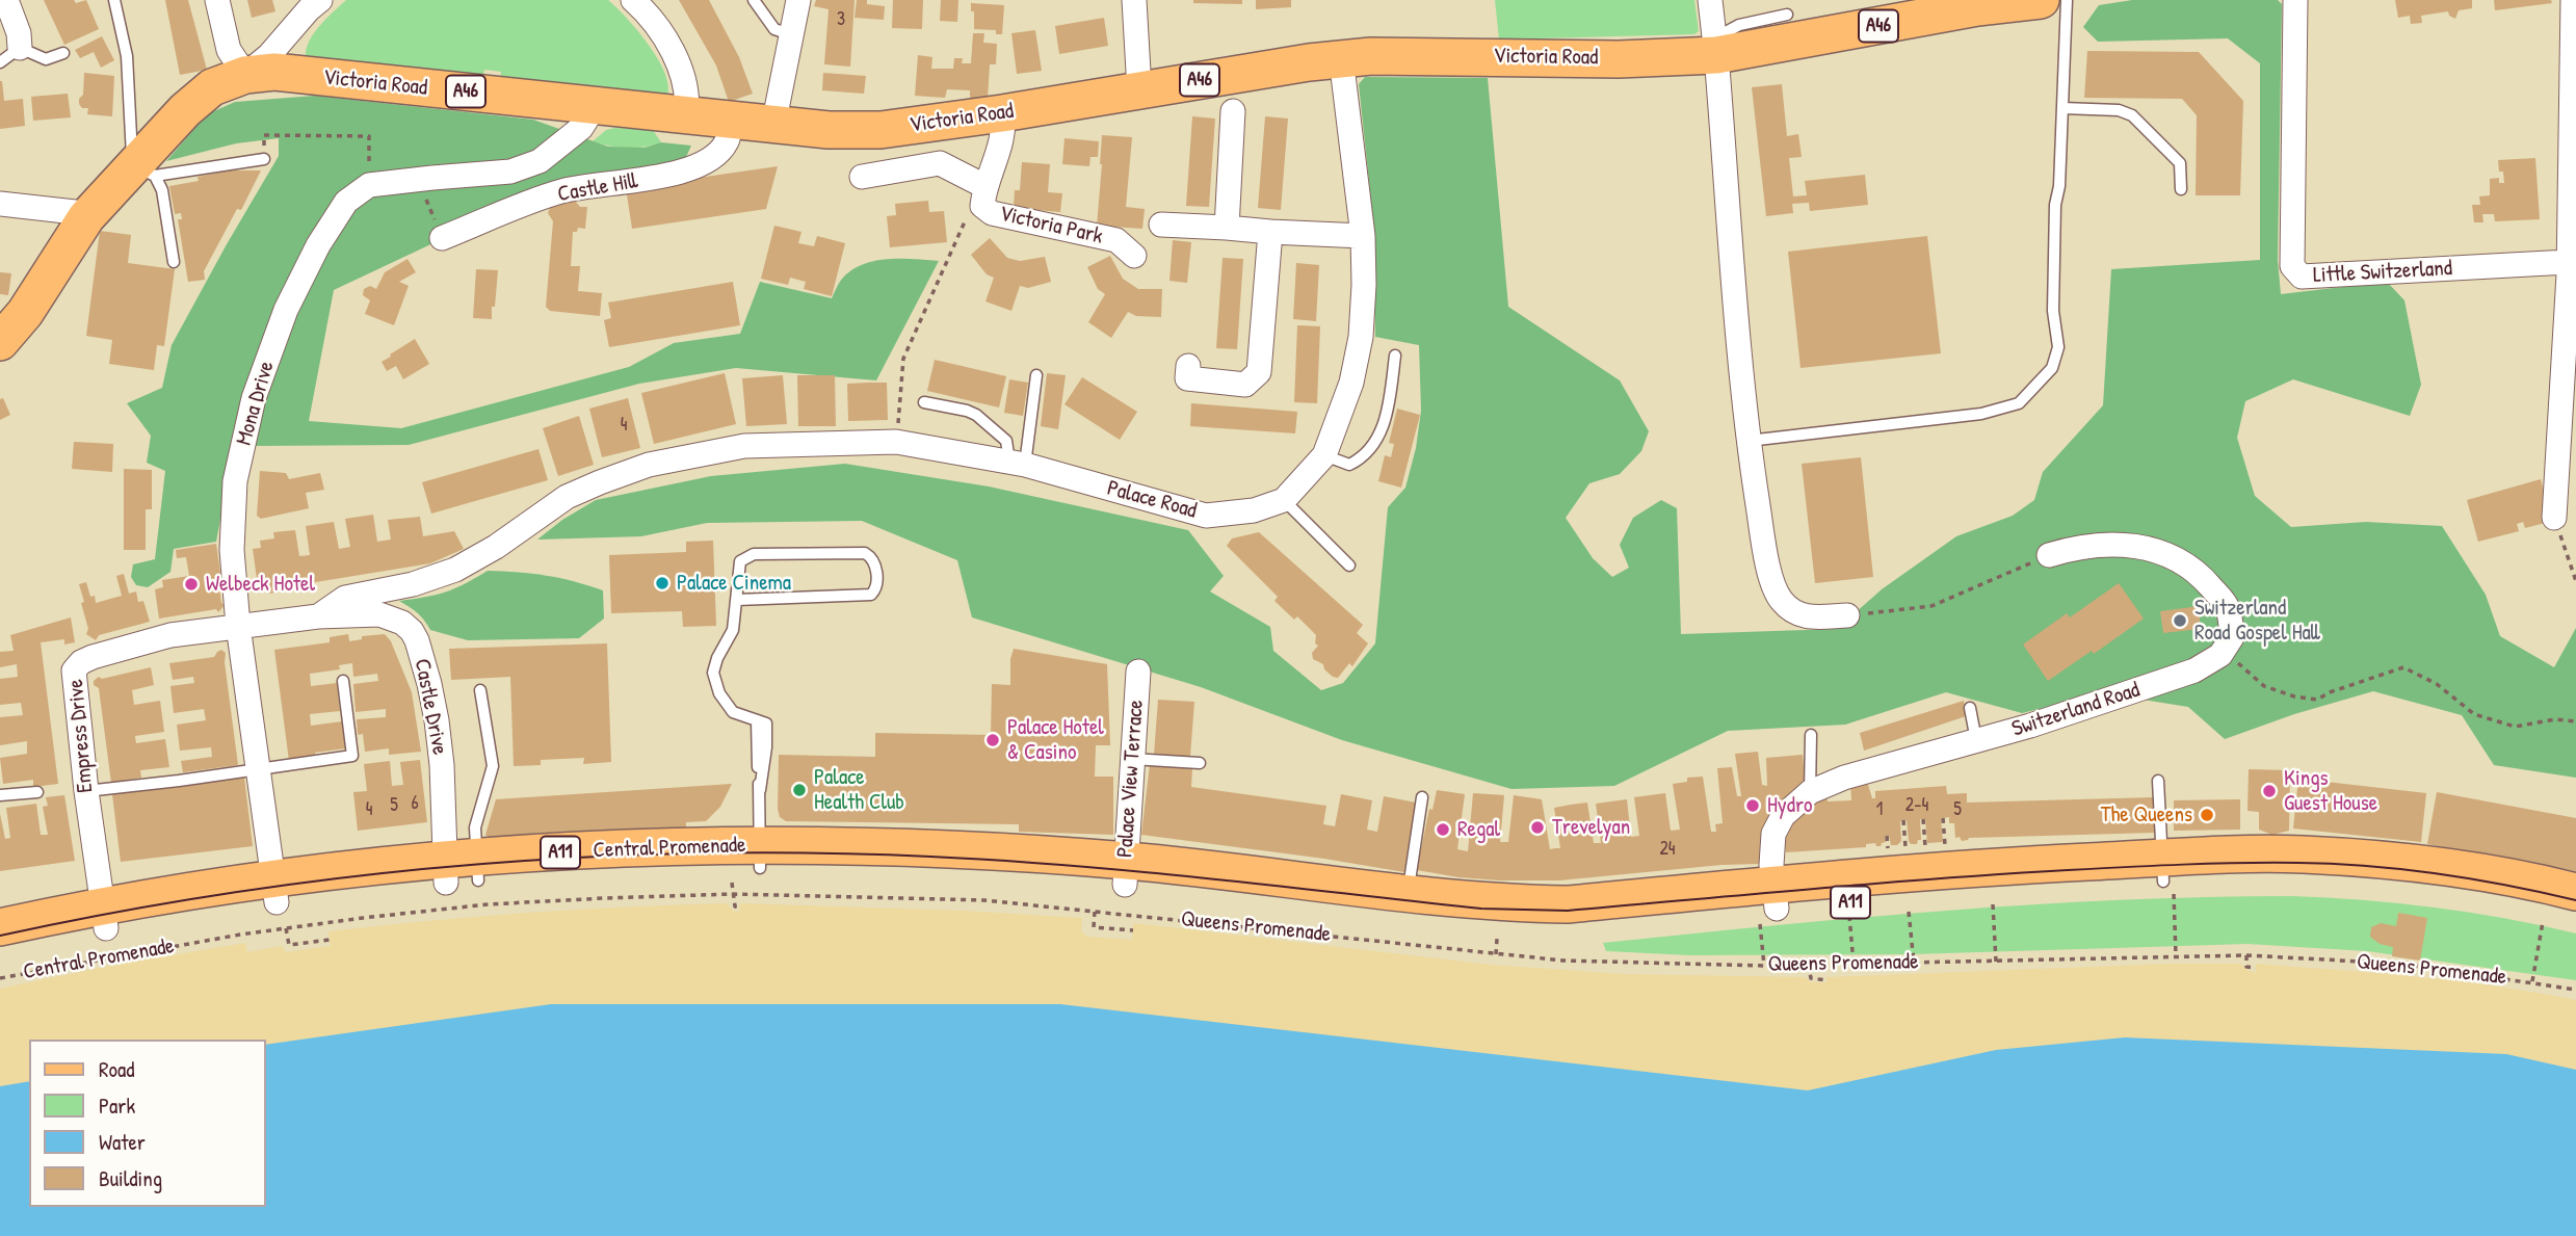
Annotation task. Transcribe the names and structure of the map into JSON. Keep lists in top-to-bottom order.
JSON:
{
  "streets": {
    "main road": [
      "A46",
      "Victoria Road",
      "Central Promenade",
      "A11",
      "Queens Promenade"
    ],
    "street": [
      "Castle Hill",
      "Victoria Park",
      "Little Switzerland",
      "Mona Drive",
      "Palace Road",
      "Castle Drive",
      "Switzerland Road",
      "Empress Drive",
      "Palace View Terrace"
    ]
  },
  "crossings": [
    ["Victoria Road", "Castle Hill"],
    ["Victoria Road", "Victoria Park"],
    ["Victoria Road", "Mona Drive"],
    ["Mona Drive", "Castle Drive"],
    ["Mona Drive", "Empress Drive"],
    ["Mona Drive", "Central Promenade"],
    ["Palace Road", "Castle Drive"],
    ["Castle Drive", "Empress Drive"],
    ["Castle Drive", "Central Promenade"],
    ["Switzerland Road", "Queens Promenade"],
    ["Empress Drive", "Central Promenade"],
    ["Palace View Terrace", "Central Promenade"],
    ["Palace View Terrace", "Queens Promenade"],
    ["Central Promenade", "Queens Promenade"]
  ],
  "places": [
    "Palace Cinema",
    "Welbeck Hotel",
    "Switzerland Road Gospel Hall",
    "Palace Hotel & Casino",
    "Palace Health Club",
    "Kings Guest House",
    "Hydro",
    "The Queens",
    "Trevelyan",
    "Regal"
  ],
  "house_numbers": [
    "3",
    "4",
    "6",
    "5",
    "2-4",
    "4",
    "1",
    "5",
    "24"
  ],
  "legend": [
    "Road",
    "Park",
    "Water",
    "Building"
  ]
}
